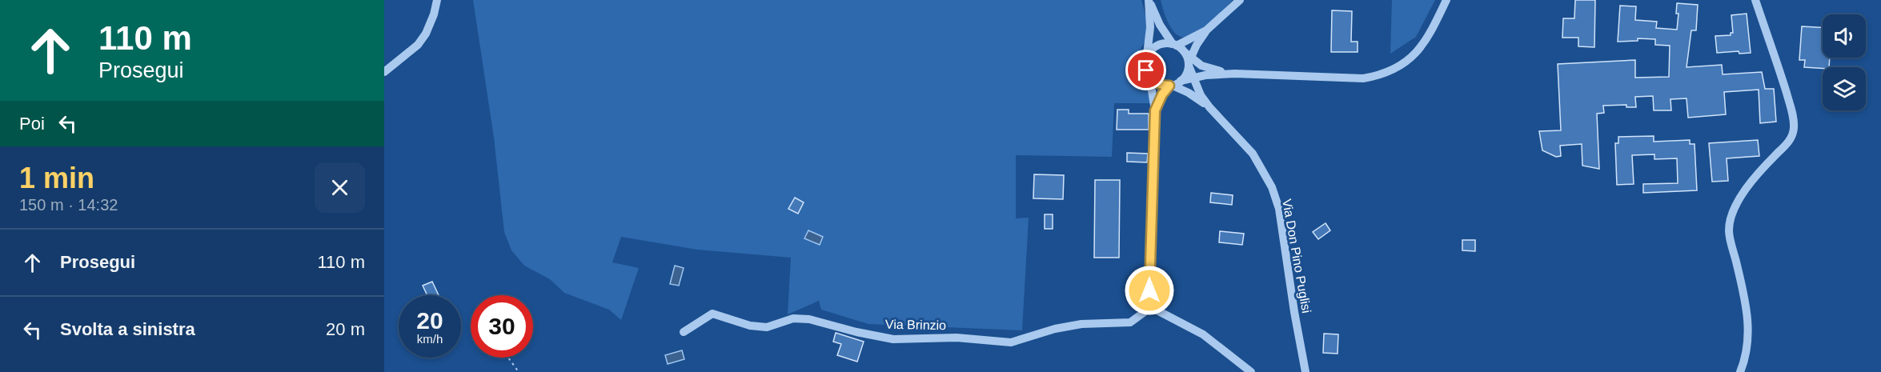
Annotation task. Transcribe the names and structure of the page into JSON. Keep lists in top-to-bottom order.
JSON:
{
  "streets": {
    "street": ["Via Don Pino Puglisi", "Via Brinzio"]
  },
  "page": {
    "turn": ["110 m", "Prosegui"],
    "then": "Poi",
    "heading": ["1 min", "150 m · 14:32"],
    "list": [
      {
        "name": "Prosegui",
        "value": "110 m"
      },
      {
        "name": "Svolta a sinistra",
        "value": "20 m"
      }
    ],
    "speed": "20 km/h",
    "limit": "30"
  }
}
